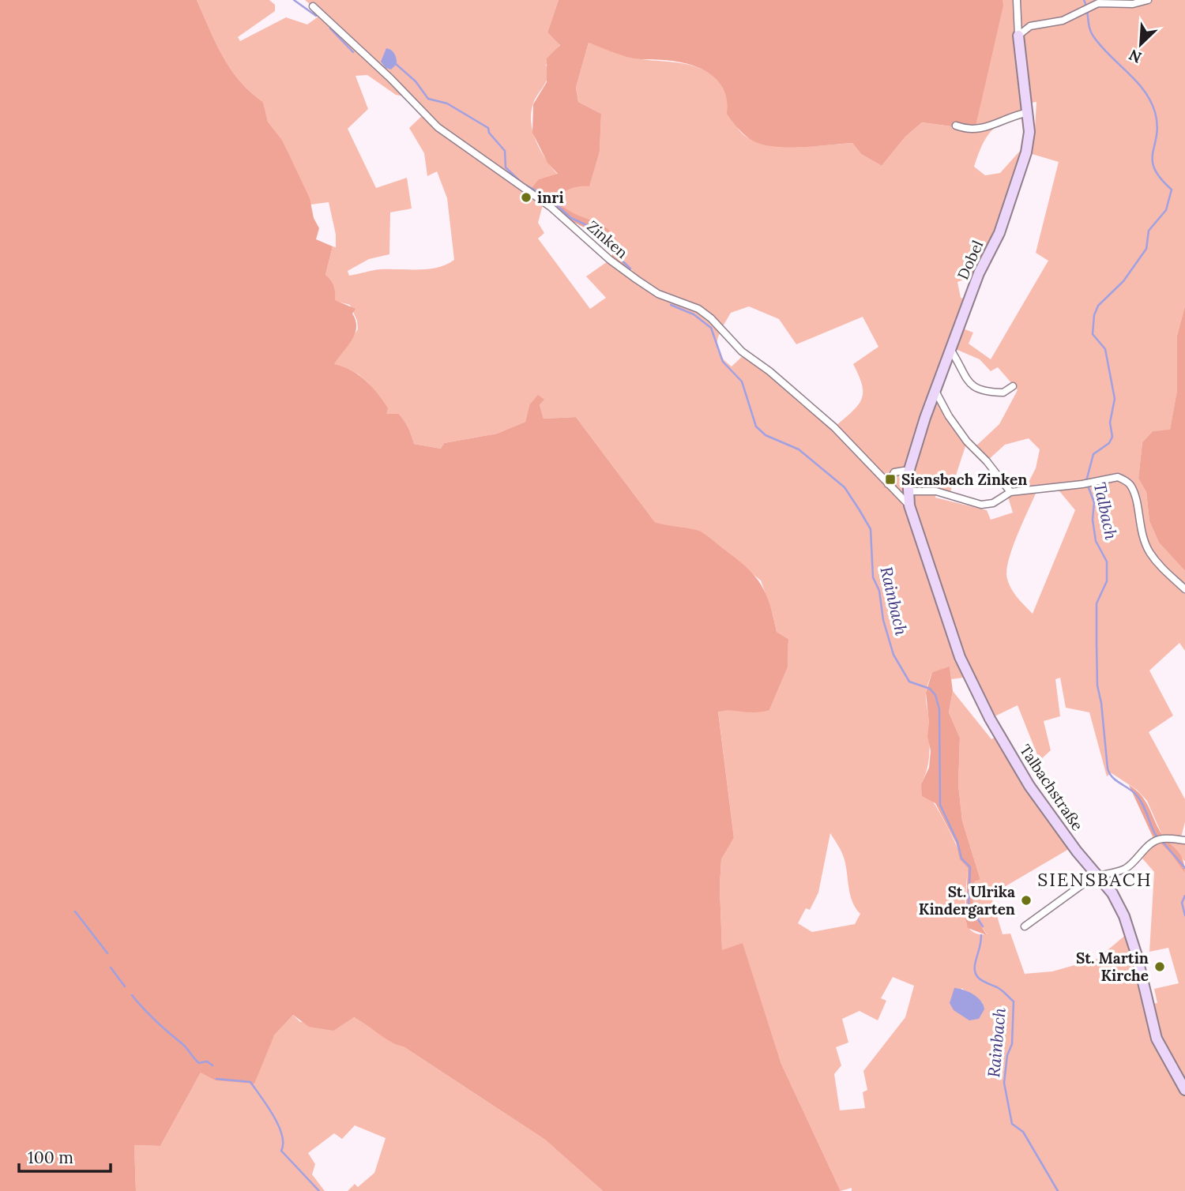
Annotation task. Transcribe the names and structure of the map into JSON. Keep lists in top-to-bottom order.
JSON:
{
  "streets": {
    "street": ["Zinken", "Dobel", "Talbachstraße"]
  },
  "crossings": [
    ["Zinken", "Talbachstraße"],
    ["Dobel", "Talbachstraße"]
  ],
  "districts": ["SIENSBACH"],
  "water": ["Talbach", "Rainbach"],
  "places": {
    "other": ["inri", "St. Ulrika Kindergarten", "St. Martin Kirche"],
    "transit": ["Siensbach Zinken"]
  },
  "scale_bar": "100 m",
  "north": "bottom left"
}
